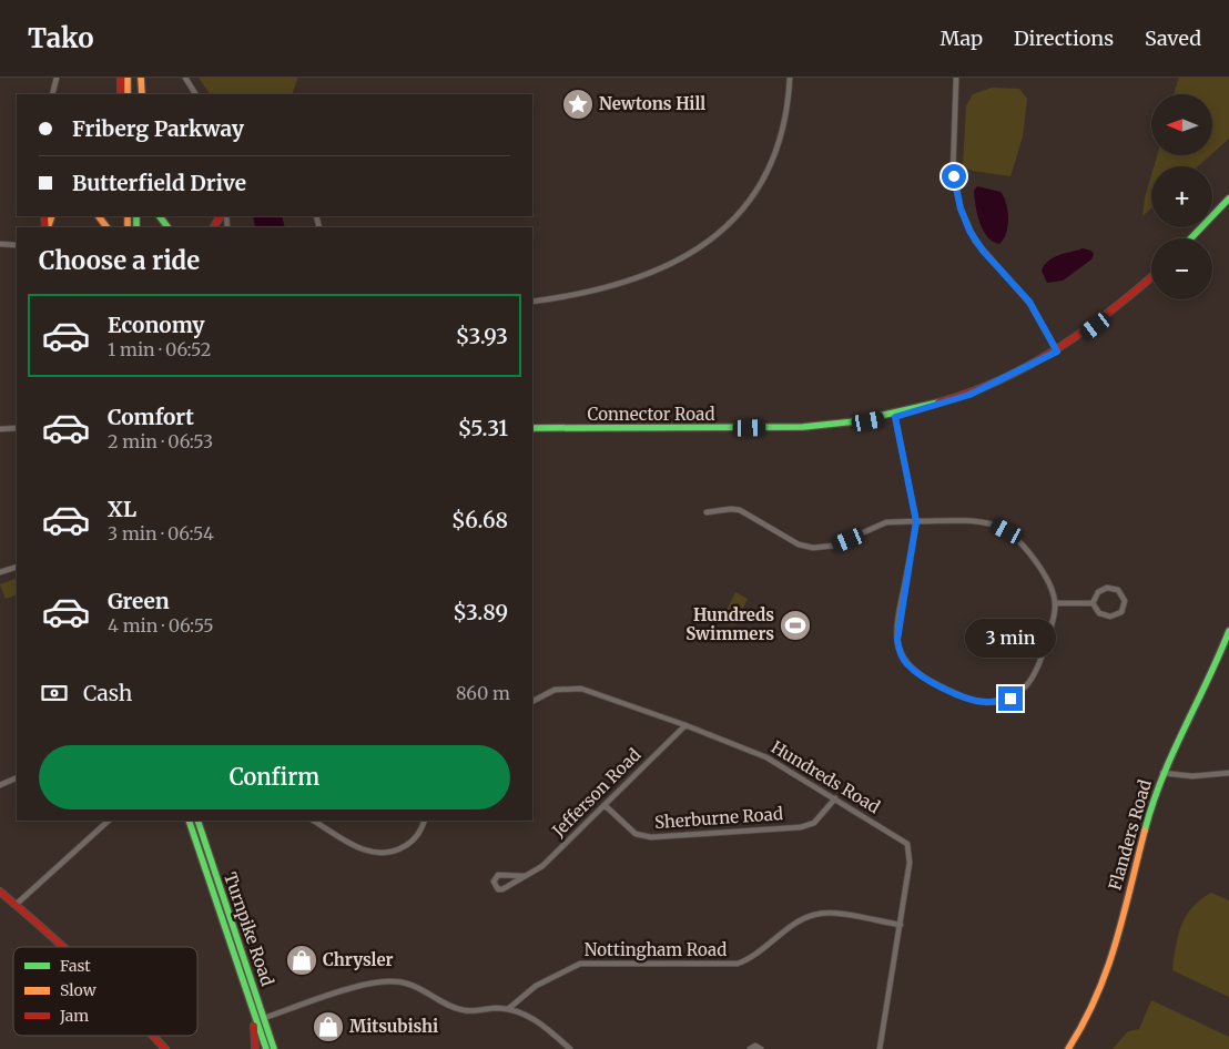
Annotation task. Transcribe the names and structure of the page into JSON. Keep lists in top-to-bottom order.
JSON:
{
  "streets": {
    "main road": ["Connector Road", "Flanders Road", "Turnpike Road"],
    "street": [
      "Hundreds Road",
      "Jefferson Road",
      "Sherburne Road",
      "Nottingham Road"
    ]
  },
  "crossings": [
    ["Hundreds Road", "Jefferson Road"],
    ["Hundreds Road", "Sherburne Road"],
    ["Hundreds Road", "Nottingham Road"],
    ["Jefferson Road", "Sherburne Road"]
  ],
  "places": {
    "place": ["Newtons Hill"],
    "sports": ["Hundreds Swimmers"],
    "shop": ["Chrysler", "Mitsubishi"]
  },
  "legend": ["Fast", "Slow", "Jam"],
  "north": "left",
  "page": {
    "header": "Tako",
    "nav": ["Map", "Directions", "Saved"],
    "map_buttons": ["+", "−"],
    "banner": ["Friberg Parkway", "Butterfield Drive"],
    "heading": "Choose a ride",
    "list": [
      {
        "name": "Economy",
        "note": "1 min · 06:52",
        "value": "$3.93"
      },
      {
        "name": "Comfort",
        "note": "2 min · 06:53",
        "value": "$5.31"
      },
      {
        "name": "XL",
        "note": "3 min · 06:54",
        "value": "$6.68"
      },
      {
        "name": "Green",
        "note": "4 min · 06:55",
        "value": "$3.89"
      }
    ],
    "bubble": "3 min",
    "pay": ["Cash", "860 m"],
    "buttons": "Confirm"
  }
}
